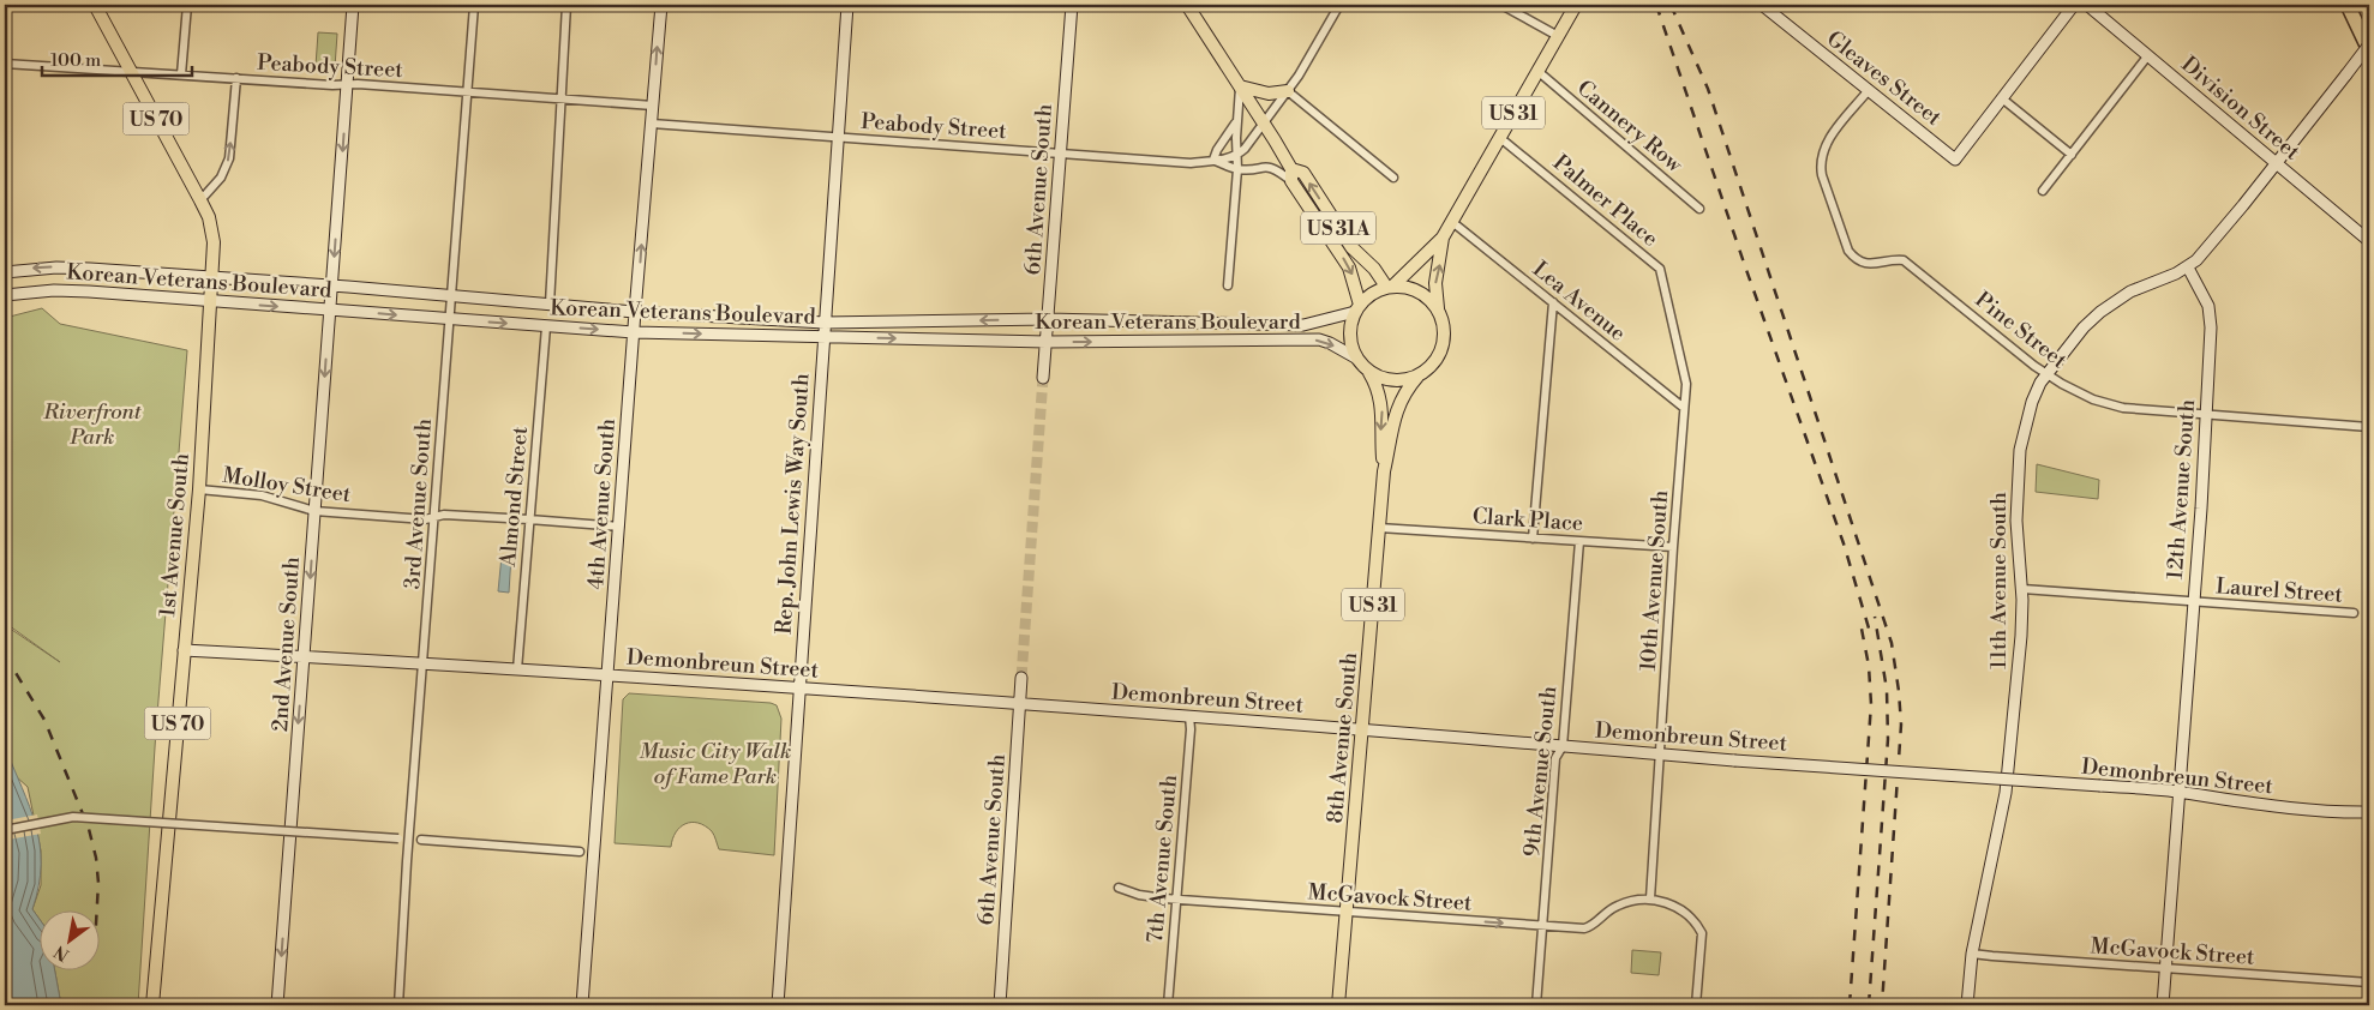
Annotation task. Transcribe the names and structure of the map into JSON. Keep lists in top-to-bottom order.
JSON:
{
  "streets": {
    "main road": [
      "US 31",
      "US 70",
      "US 31A",
      "1st Avenue South",
      "8th Avenue South"
    ],
    "street": [
      "Peabody Street",
      "Gleaves Street",
      "Division Street",
      "Cannery Row",
      "6th Avenue South",
      "Palmer Place",
      "Korean Veterans Boulevard",
      "Lea Avenue",
      "Pine Street",
      "Molloy Street",
      "12th Avenue South",
      "Almond Street",
      "3rd Avenue South",
      "4th Avenue South",
      "Rep. John Lewis Way South",
      "Clark Place",
      "10th Avenue South",
      "11th Avenue South",
      "Laurel Street",
      "2nd Avenue South",
      "Demonbreun Street",
      "9th Avenue South",
      "7th Avenue South",
      "McGavock Street"
    ]
  },
  "crossings": [
    ["Peabody Street", "US 70"],
    ["Peabody Street", "6th Avenue South"],
    ["Peabody Street", "US 31A"],
    ["Peabody Street", "3rd Avenue South"],
    ["Peabody Street", "4th Avenue South"],
    ["Peabody Street", "Rep. John Lewis Way South"],
    ["Peabody Street", "2nd Avenue South"],
    ["Gleaves Street", "Pine Street"],
    ["US 31", "Cannery Row"],
    ["US 31", "Palmer Place"],
    ["US 31", "US 31A"],
    ["US 31", "Korean Veterans Boulevard"],
    ["US 31", "Lea Avenue"],
    ["US 31", "8th Avenue South"],
    ["US 70", "1st Avenue South"],
    ["6th Avenue South", "Korean Veterans Boulevard"],
    ["6th Avenue South", "Demonbreun Street"],
    ["Palmer Place", "10th Avenue South"],
    ["US 31A", "Korean Veterans Boulevard"],
    ["US 31A", "8th Avenue South"],
    ["Korean Veterans Boulevard", "Almond Street"],
    ["Korean Veterans Boulevard", "3rd Avenue South"],
    ["Korean Veterans Boulevard", "4th Avenue South"],
    ["Korean Veterans Boulevard", "Rep. John Lewis Way South"],
    ["Korean Veterans Boulevard", "1st Avenue South"],
    ["Korean Veterans Boulevard", "2nd Avenue South"],
    ["Korean Veterans Boulevard", "8th Avenue South"],
    ["Lea Avenue", "10th Avenue South"],
    ["Pine Street", "12th Avenue South"],
    ["Pine Street", "11th Avenue South"],
    ["Molloy Street", "Almond Street"],
    ["Molloy Street", "3rd Avenue South"],
    ["Molloy Street", "4th Avenue South"],
    ["Molloy Street", "1st Avenue South"],
    ["Molloy Street", "2nd Avenue South"],
    ["12th Avenue South", "11th Avenue South"],
    ["12th Avenue South", "Laurel Street"],
    ["12th Avenue South", "Demonbreun Street"],
    ["12th Avenue South", "McGavock Street"],
    ["Almond Street", "Demonbreun Street"],
    ["3rd Avenue South", "Demonbreun Street"],
    ["4th Avenue South", "Demonbreun Street"],
    ["Rep. John Lewis Way South", "Demonbreun Street"],
    ["Clark Place", "10th Avenue South"],
    ["Clark Place", "8th Avenue South"],
    ["Clark Place", "9th Avenue South"],
    ["1st Avenue South", "Demonbreun Street"],
    ["10th Avenue South", "Demonbreun Street"],
    ["10th Avenue South", "McGavock Street"],
    ["11th Avenue South", "Laurel Street"],
    ["11th Avenue South", "McGavock Street"],
    ["2nd Avenue South", "Demonbreun Street"],
    ["Demonbreun Street", "8th Avenue South"],
    ["Demonbreun Street", "9th Avenue South"],
    ["Demonbreun Street", "7th Avenue South"],
    ["8th Avenue South", "McGavock Street"],
    ["9th Avenue South", "McGavock Street"],
    ["7th Avenue South", "McGavock Street"]
  ],
  "one_way": ["2nd Avenue South"],
  "parks": ["Riverfront Park", "Music City Walk of Fame Park"],
  "scale_bar": "100 m",
  "north": "bottom left"
}
